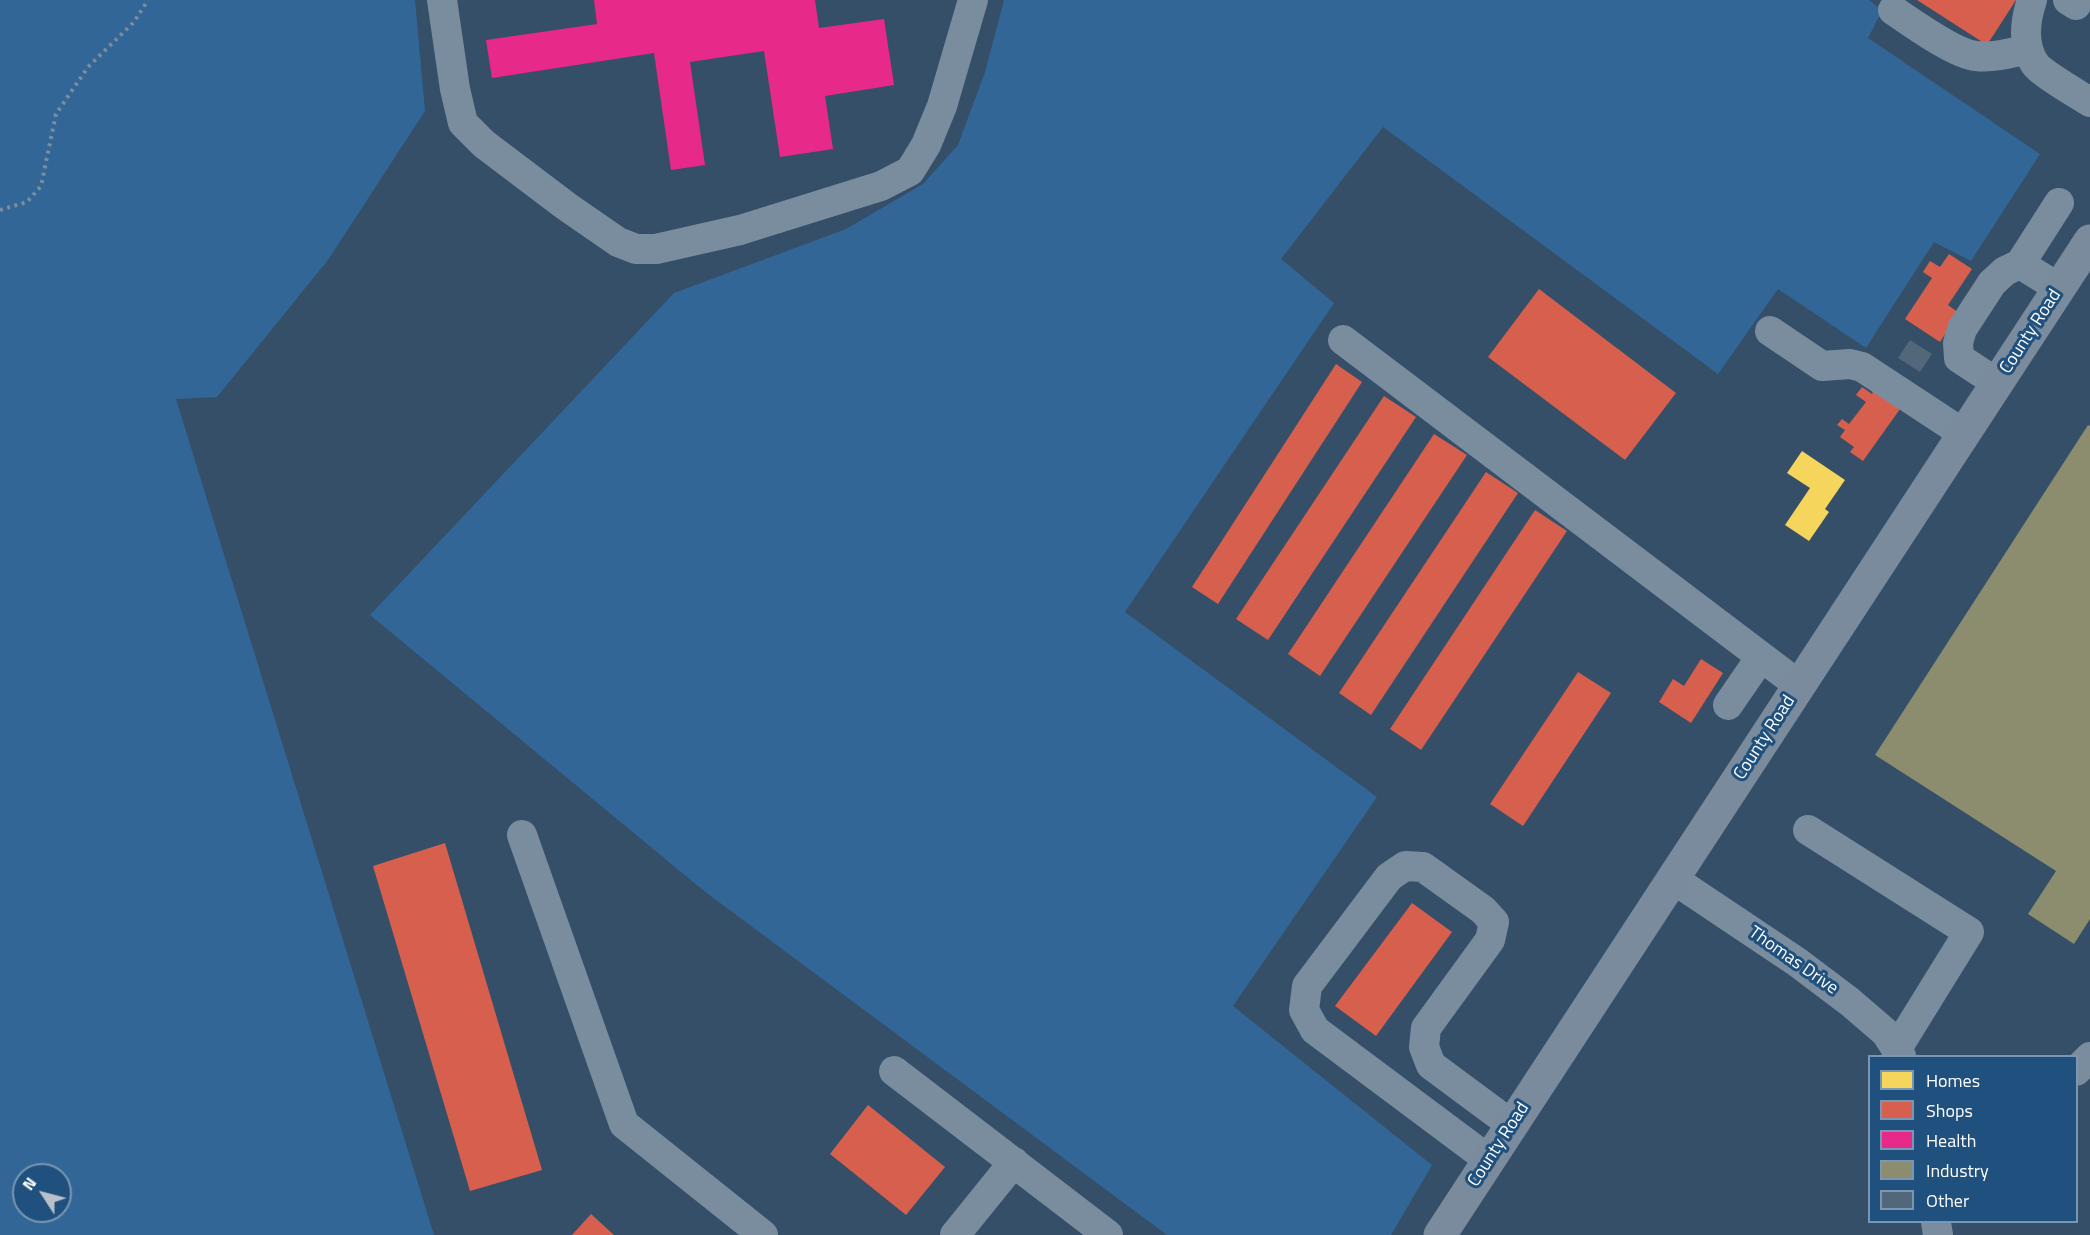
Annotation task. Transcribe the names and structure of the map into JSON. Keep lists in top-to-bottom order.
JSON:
{
  "streets": {
    "main road": ["County Road"],
    "street": ["Thomas Drive"]
  },
  "crossings": [
    ["County Road", "Thomas Drive"]
  ],
  "legend": [
    "Homes",
    "Shops",
    "Health",
    "Industry",
    "Other"
  ],
  "north": "top left"
}
